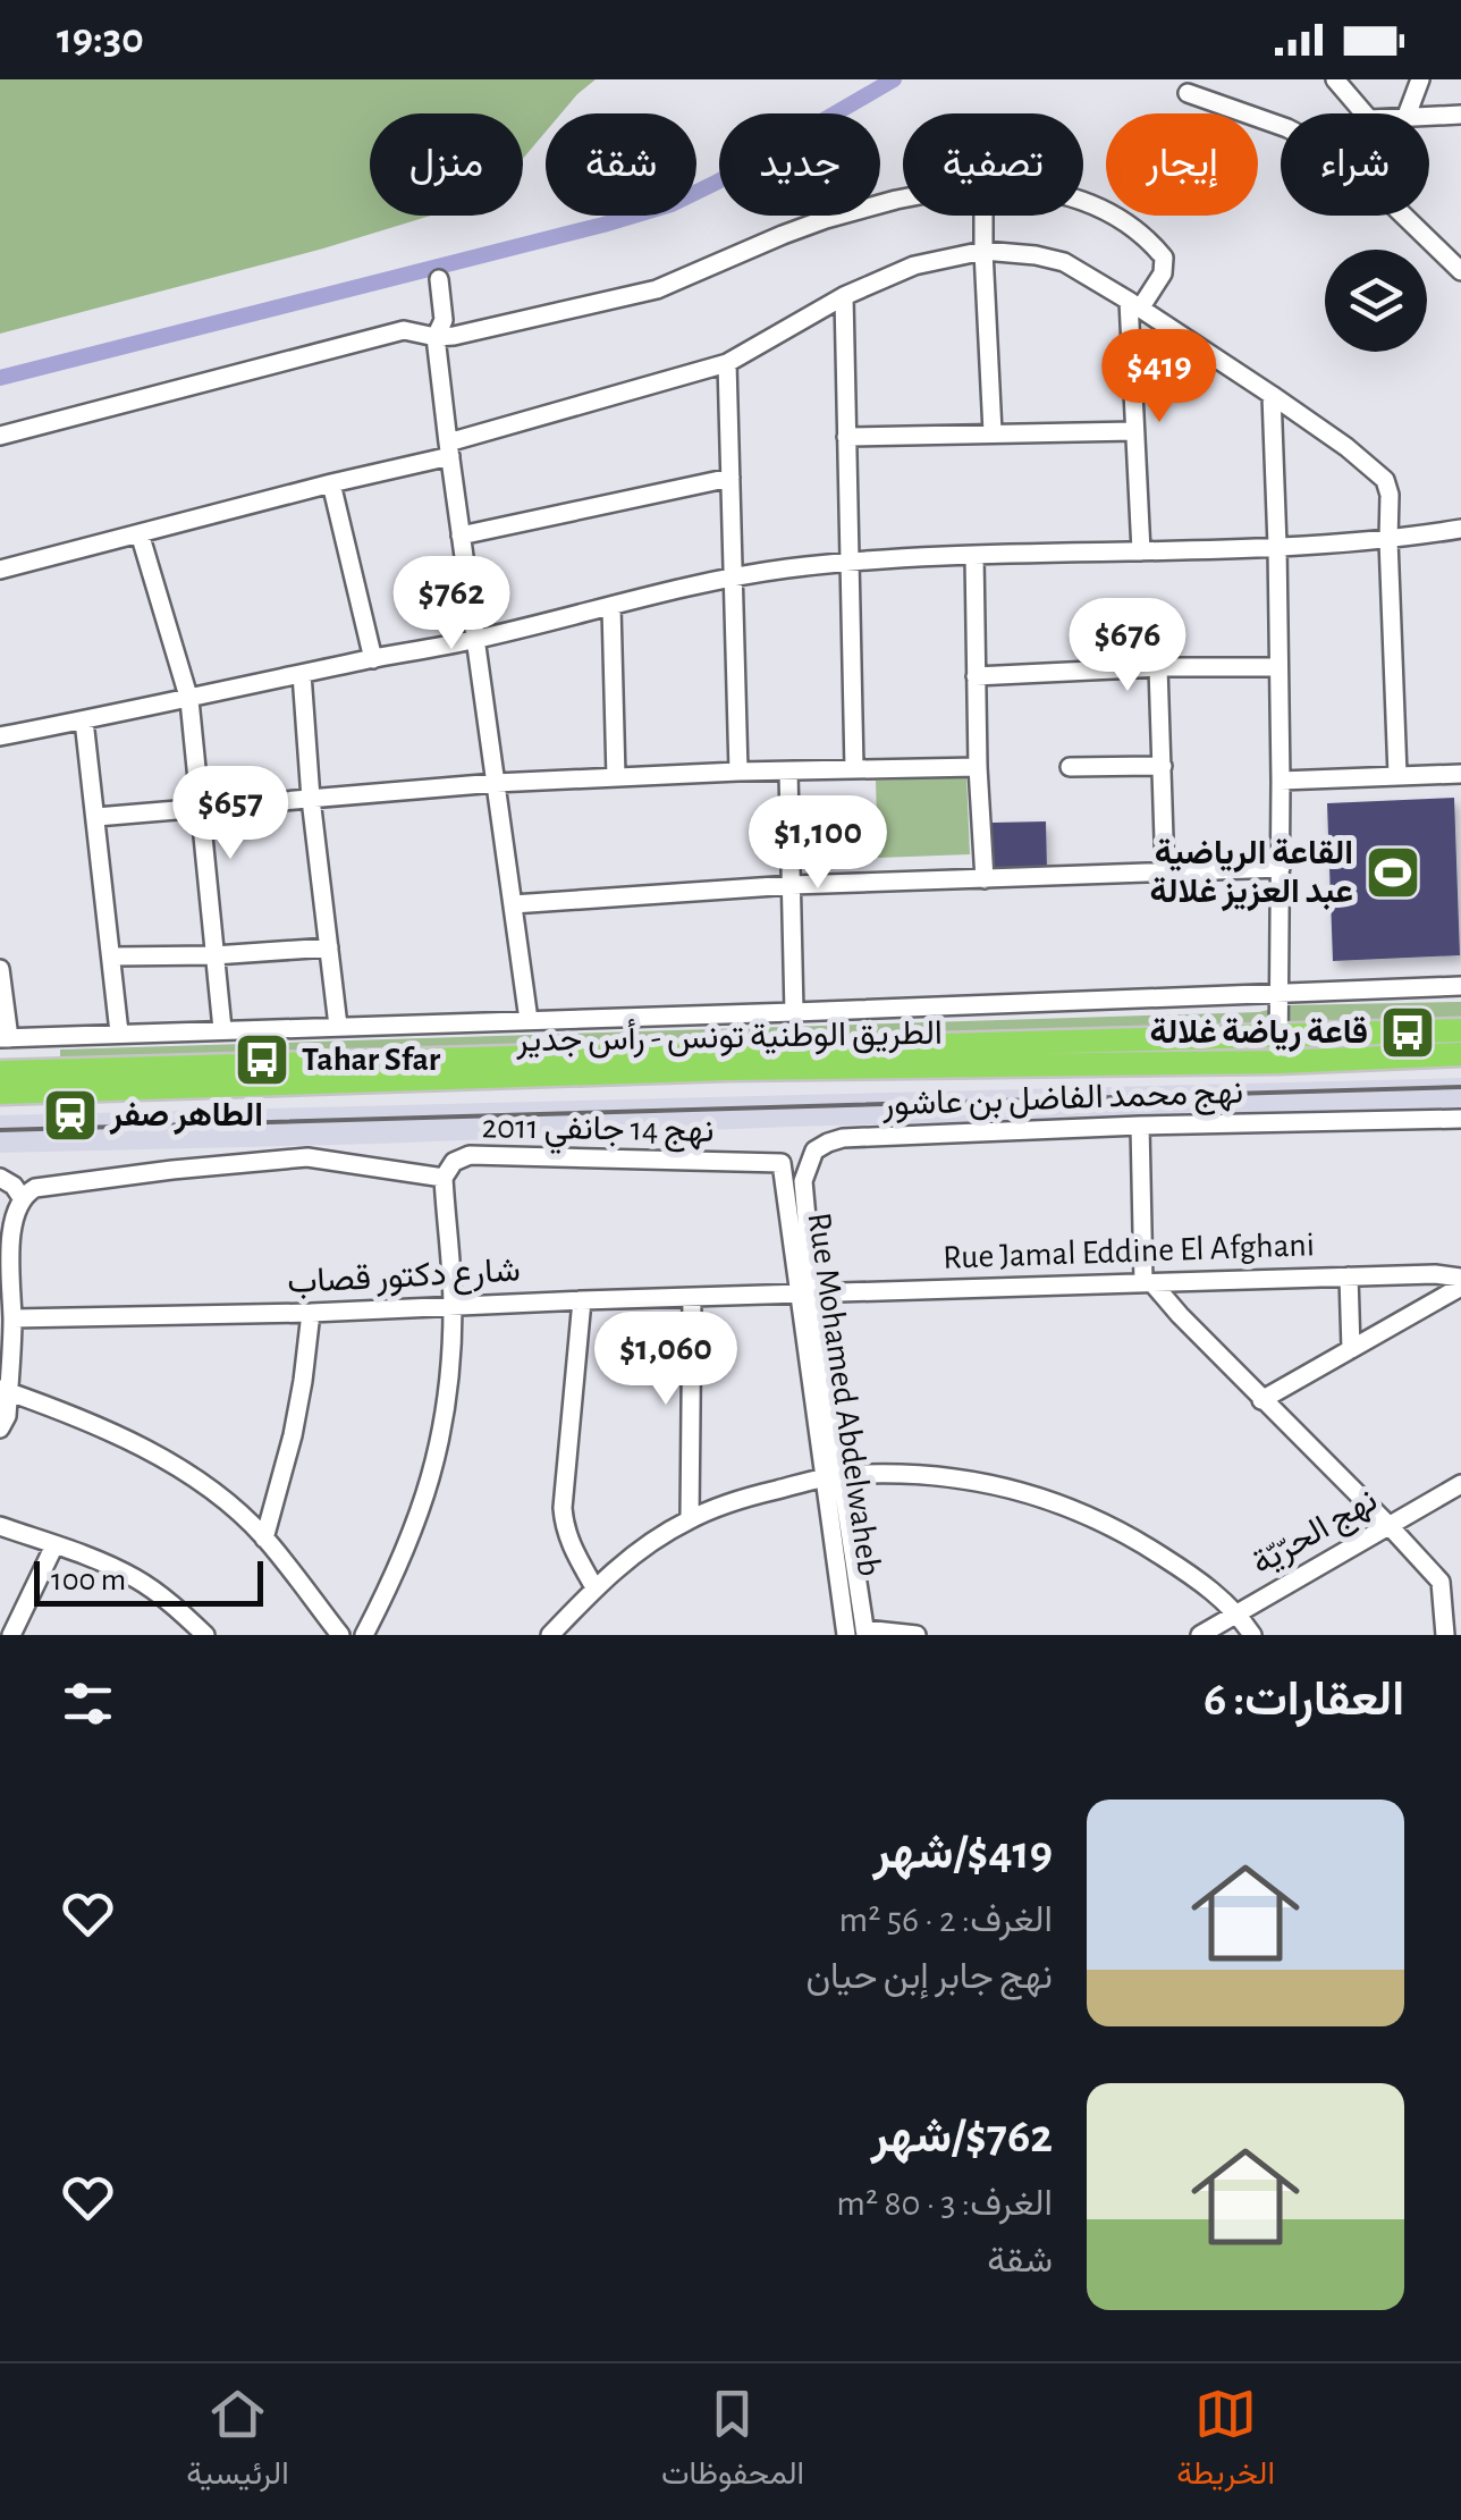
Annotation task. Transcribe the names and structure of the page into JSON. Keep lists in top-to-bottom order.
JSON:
{
  "streets": {
    "highway": ["الطريق الوطنية تونس - رأس جدير"],
    "street": [
      "نهج محمد الفاضل بن عاشور",
      "نهج 14 جانفي 2011",
      "Rue Jamal Eddine El Afghani",
      "شارع دكتور قصاب",
      "Rue Mohamed Abdelwaheb",
      "نهج الحرّيّة"
    ]
  },
  "crossings": [
    ["نهج محمد الفاضل بن عاشور", "Rue Jamal Eddine El Afghani"],
    ["نهج محمد الفاضل بن عاشور", "شارع دكتور قصاب"],
    ["نهج محمد الفاضل بن عاشور", "Rue Mohamed Abdelwaheb"],
    ["نهج 14 جانفي 2011", "Rue Mohamed Abdelwaheb"],
    ["Rue Jamal Eddine El Afghani", "شارع دكتور قصاب"],
    ["Rue Jamal Eddine El Afghani", "Rue Mohamed Abdelwaheb"],
    ["شارع دكتور قصاب", "Rue Mohamed Abdelwaheb"]
  ],
  "places": {
    "sports": ["القاعة الرياضية عبد العزيز غلالة"],
    "bus stop": ["قاعة رياضة غلالة", "Tahar Sfar"],
    "station": ["الطاهر صفر"]
  },
  "scale_bar": "100 m",
  "page": {
    "status": "19:30",
    "chip": [
      "شراء",
      "إيجار",
      "تصفية",
      "جديد",
      "شقة",
      "منزل"
    ],
    "price": [
      "$419",
      "$762",
      "$676",
      "$657",
      "$1,100",
      "$1,060"
    ],
    "scale": "100 m",
    "heading": "العقارات: 6",
    "list": [
      {
        "name": "$419/شهر",
        "note": "الغرف: 2 · 56 m² · نهج جابر إبن حيان"
      },
      {
        "name": "$762/شهر",
        "note": "الغرف: 3 · 80 m² · شقة"
      }
    ],
    "tabs": ["الخريطة", "المحفوظات", "الرئيسية"]
  }
}
